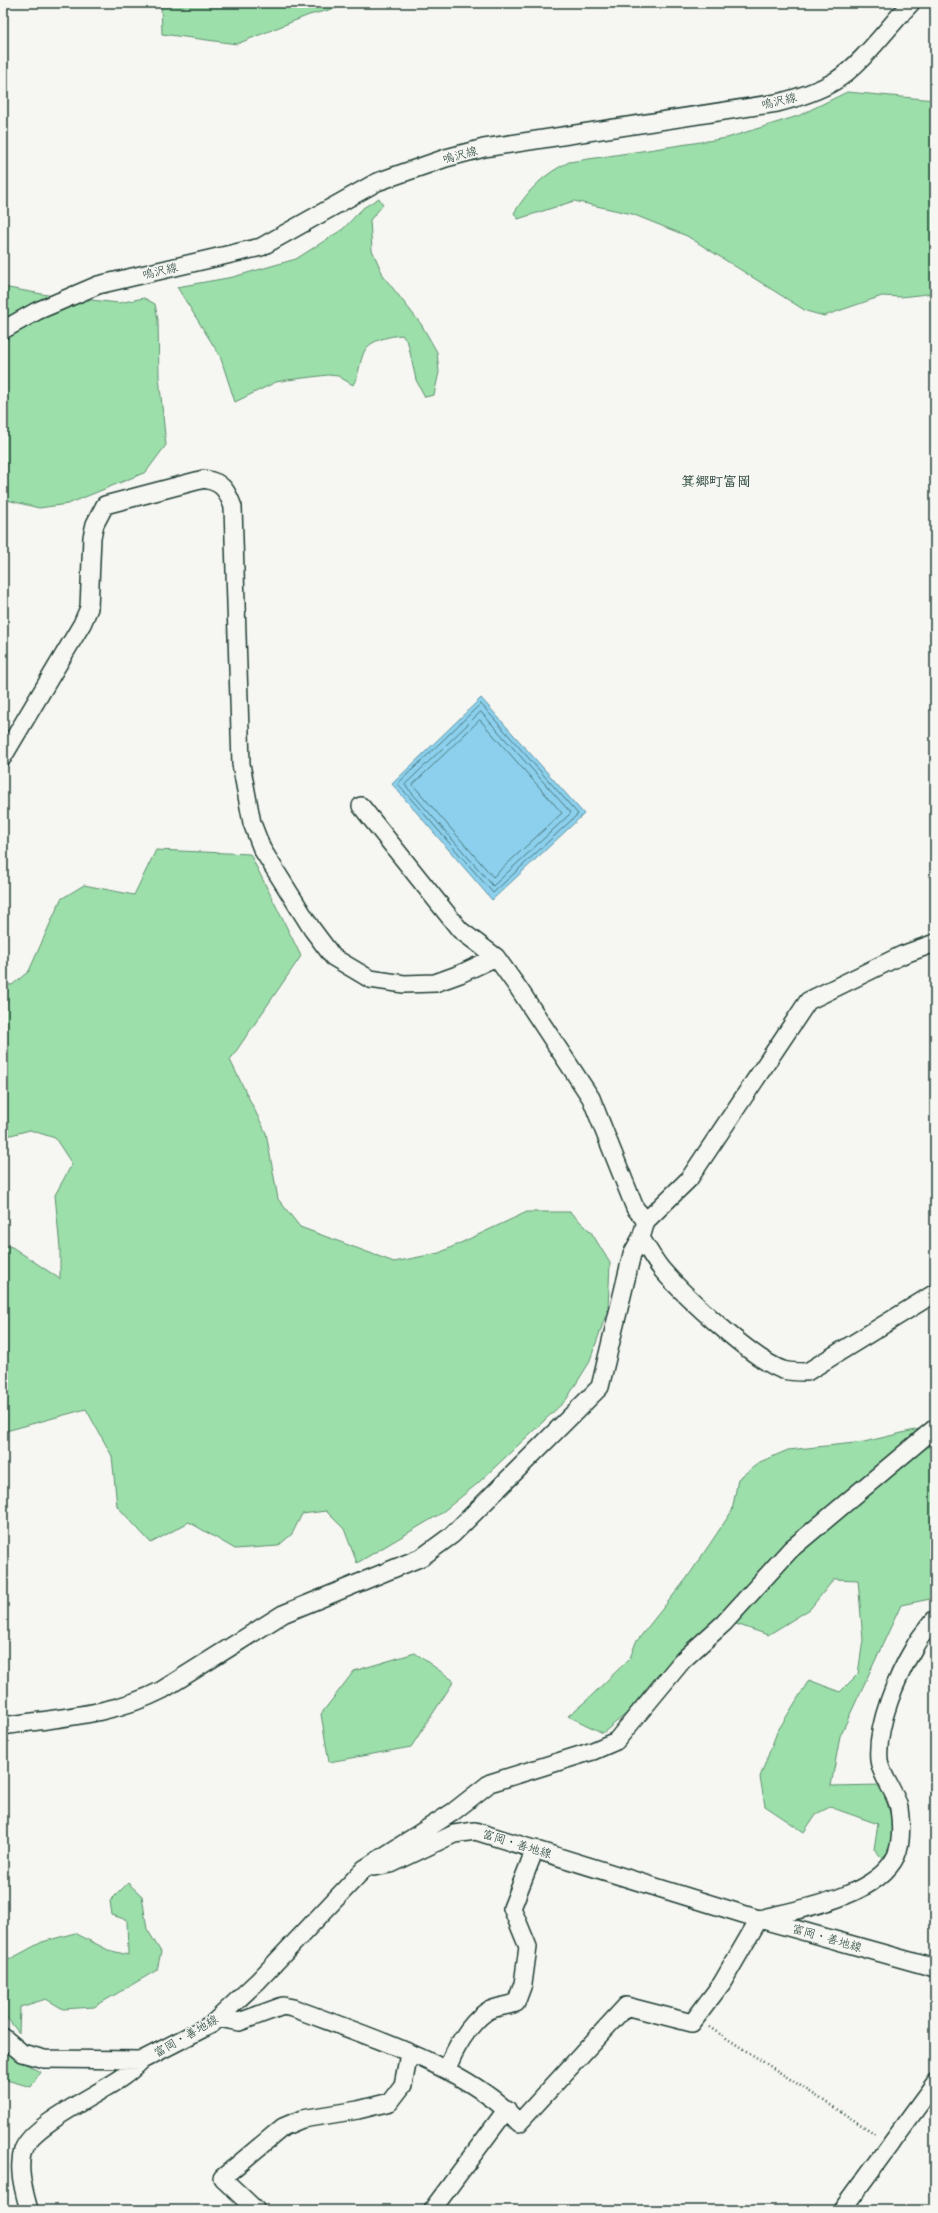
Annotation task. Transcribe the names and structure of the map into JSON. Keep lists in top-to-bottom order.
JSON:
{
  "streets": {
    "street": ["鳴沢線", "富岡・善地線"]
  },
  "districts": ["箕郷町富岡"]
}
